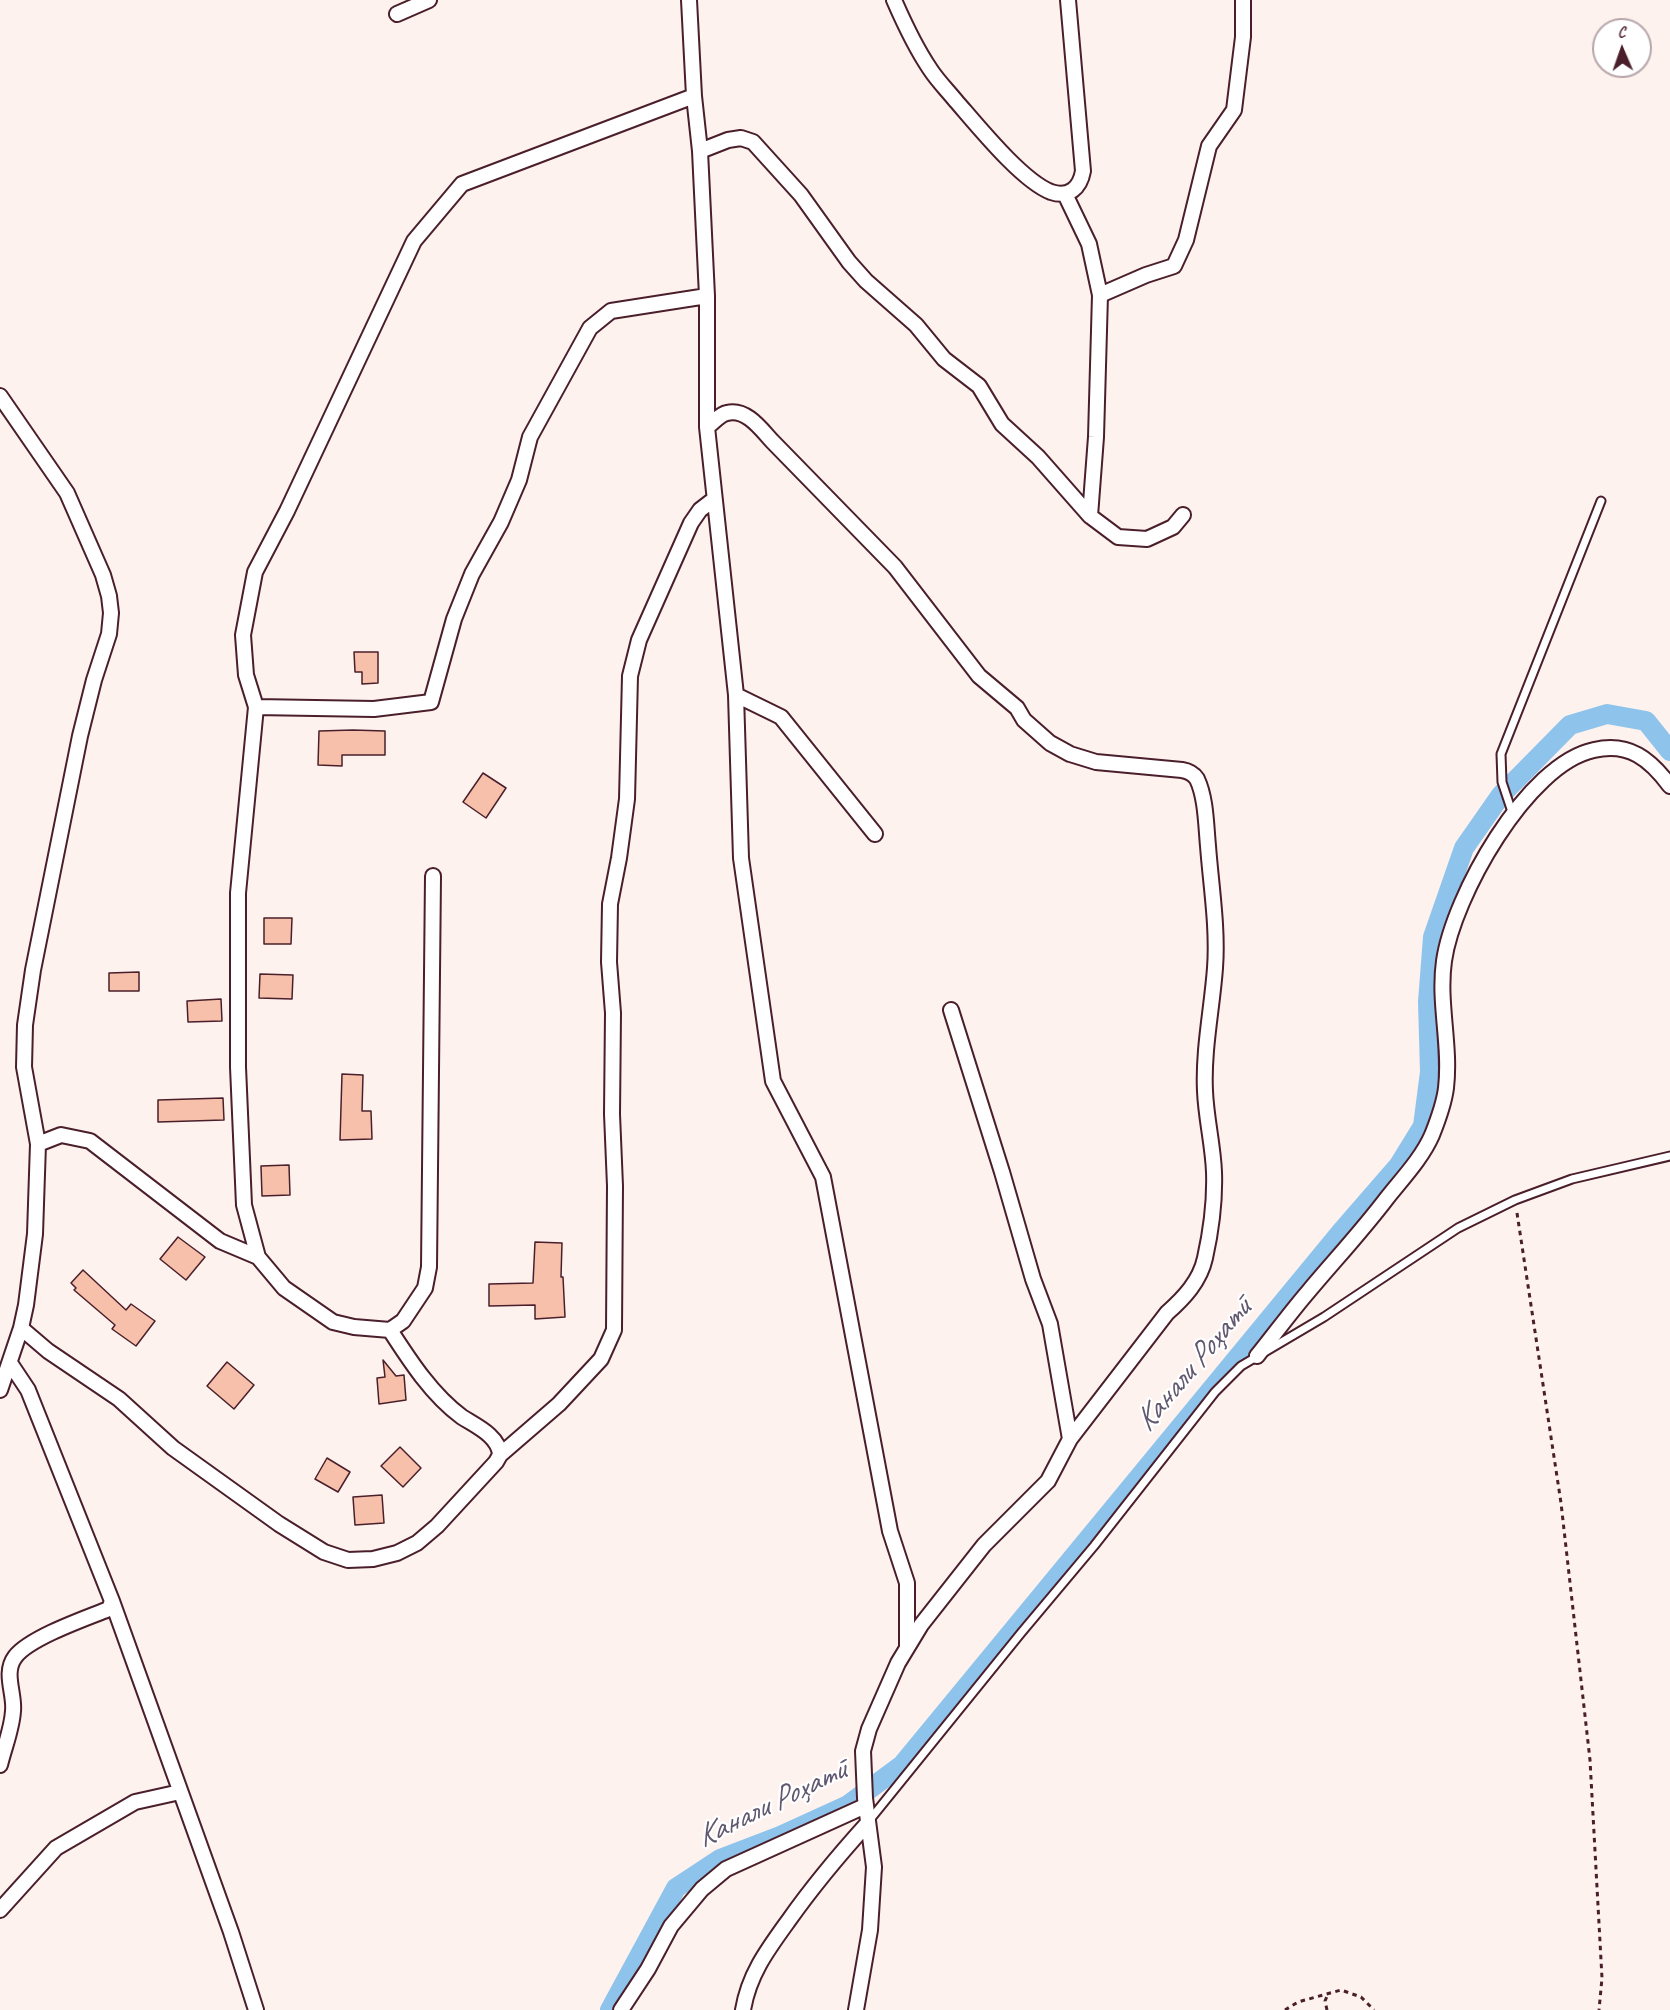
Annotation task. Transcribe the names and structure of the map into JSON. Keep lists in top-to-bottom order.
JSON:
{
  "water": ["Канали Роҳатӣ"],
  "north": "top"
}
